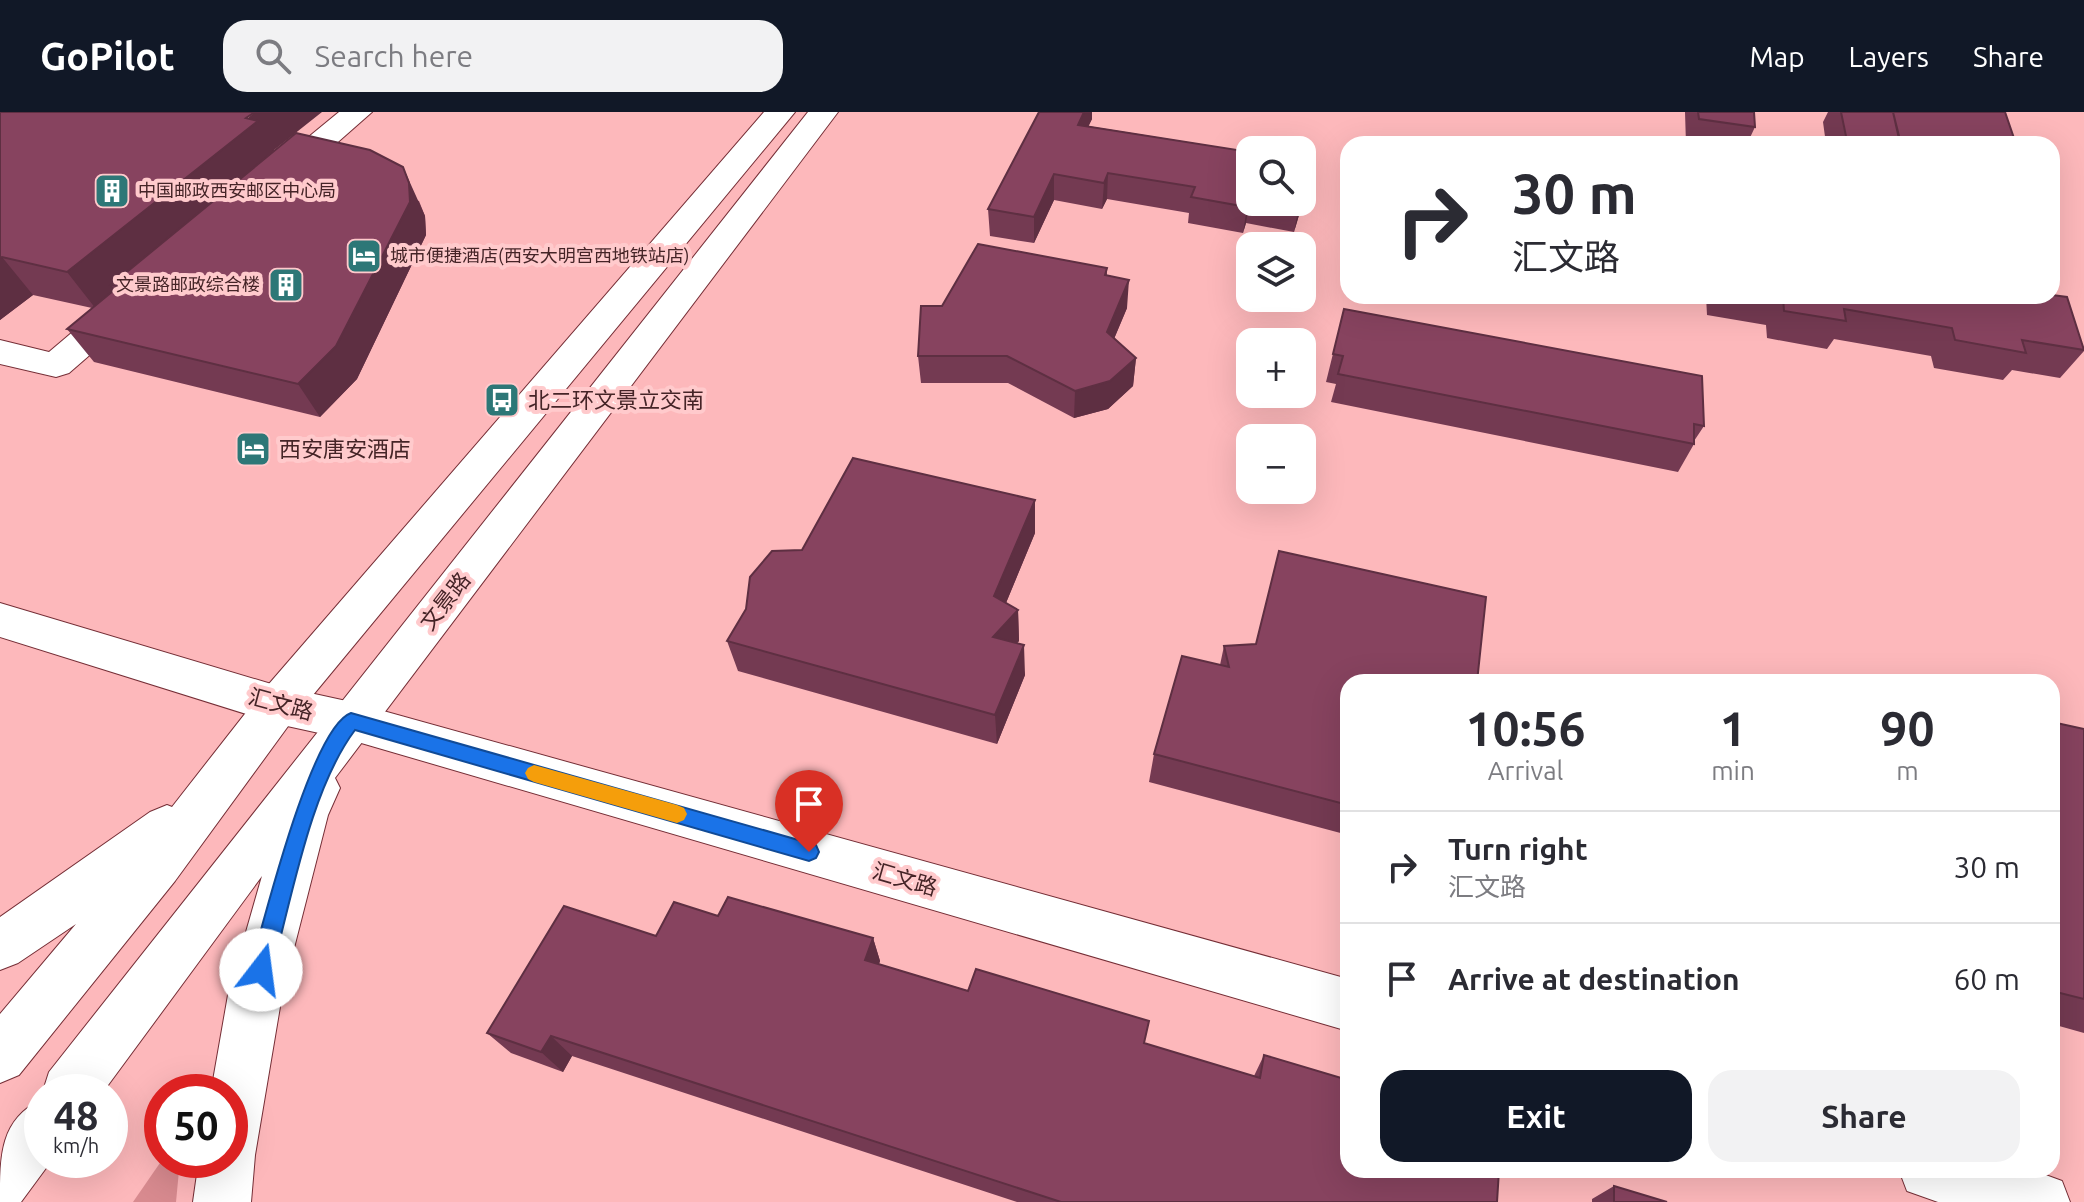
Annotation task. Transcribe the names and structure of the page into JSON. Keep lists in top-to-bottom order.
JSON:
{
  "streets": {
    "main road": ["文景路", "汇文路"]
  },
  "crossings": [
    ["文景路", "汇文路"]
  ],
  "places": {
    "building": ["中国邮政西安邮区中心局", "文景路邮政综合楼"],
    "hotel": ["城市便捷酒店(西安大明宫西地铁站店)", "西安唐安酒店"],
    "bus stop": ["北二环文景立交南"]
  },
  "page": {
    "header": "GoPilot",
    "search": "Search here",
    "nav": ["Map", "Layers", "Share"],
    "map_buttons": ["+", "−"],
    "turn": ["30 m", "汇文路"],
    "eta": [
      "10:56",
      "Arrival",
      "1",
      "min",
      "90",
      "m"
    ],
    "list": [
      {
        "name": "Turn right",
        "note": "汇文路",
        "value": "30 m"
      },
      {
        "name": "Arrive at destination",
        "value": "60 m"
      }
    ],
    "buttons": ["Exit", "Share"],
    "speed": "48 km/h",
    "limit": "50"
  }
}
